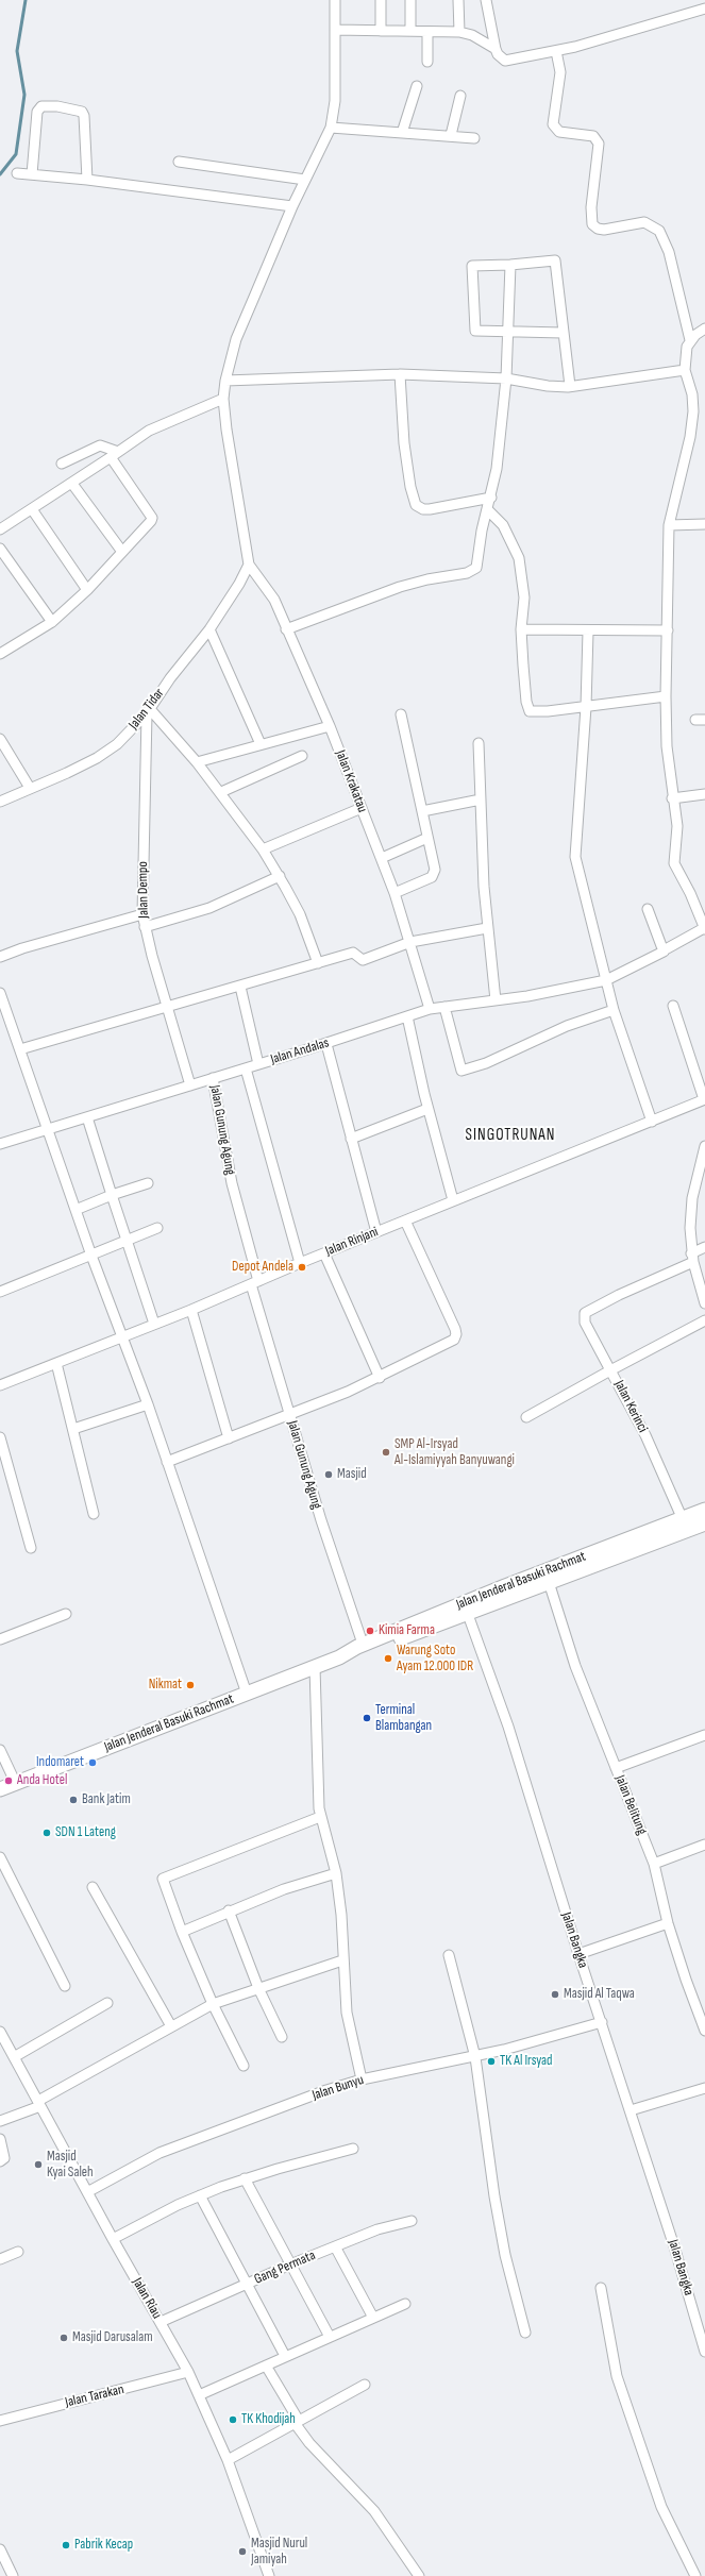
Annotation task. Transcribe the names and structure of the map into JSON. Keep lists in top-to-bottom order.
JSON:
{
  "streets": {
    "main road": ["Jalan Jenderal Basuki Rachmat"],
    "street": [
      "Jalan Tidar",
      "Jalan Krakatau",
      "Jalan Dempo",
      "Jalan Andalas",
      "Jalan Gunung Agung",
      "Jalan Rinjani",
      "Jalan Kerinci",
      "Jalan Belitung",
      "Jalan Bangka",
      "Jalan Bunyu",
      "Gang Permata",
      "Jalan Riau",
      "Jalan Tarakan"
    ]
  },
  "crossings": [
    ["Jalan Tidar", "Jalan Krakatau"],
    ["Jalan Tidar", "Jalan Dempo"],
    ["Jalan Krakatau", "Jalan Andalas"],
    ["Jalan Dempo", "Jalan Andalas"],
    ["Jalan Andalas", "Jalan Gunung Agung"],
    ["Jalan Gunung Agung", "Jalan Rinjani"],
    ["Jalan Gunung Agung", "Jalan Jenderal Basuki Rachmat"],
    ["Jalan Kerinci", "Jalan Jenderal Basuki Rachmat"],
    ["Jalan Jenderal Basuki Rachmat", "Jalan Belitung"],
    ["Jalan Jenderal Basuki Rachmat", "Jalan Bangka"],
    ["Jalan Bangka", "Jalan Bunyu"],
    ["Jalan Bunyu", "Jalan Riau"],
    ["Gang Permata", "Jalan Riau"],
    ["Jalan Riau", "Jalan Tarakan"]
  ],
  "districts": ["SINGOTRUNAN"],
  "places": [
    "Depot Andela",
    "SMP Al-Irsyad Al-Islamiyyah Banyuwangi",
    "Masjid",
    "Kimia Farma",
    "Warung Soto Ayam 12.000 IDR",
    "Nikmat",
    "Terminal Blambangan",
    "Indomaret",
    "Anda Hotel",
    "Bank Jatim",
    "SDN 1 Lateng",
    "Masjid Al Taqwa",
    "TK Al Irsyad",
    "Masjid Kyai Saleh",
    "Masjid Darusalam",
    "TK Khodijah",
    "Pabrik Kecap",
    "Masjid Nurul Jamiyah"
  ]
}
